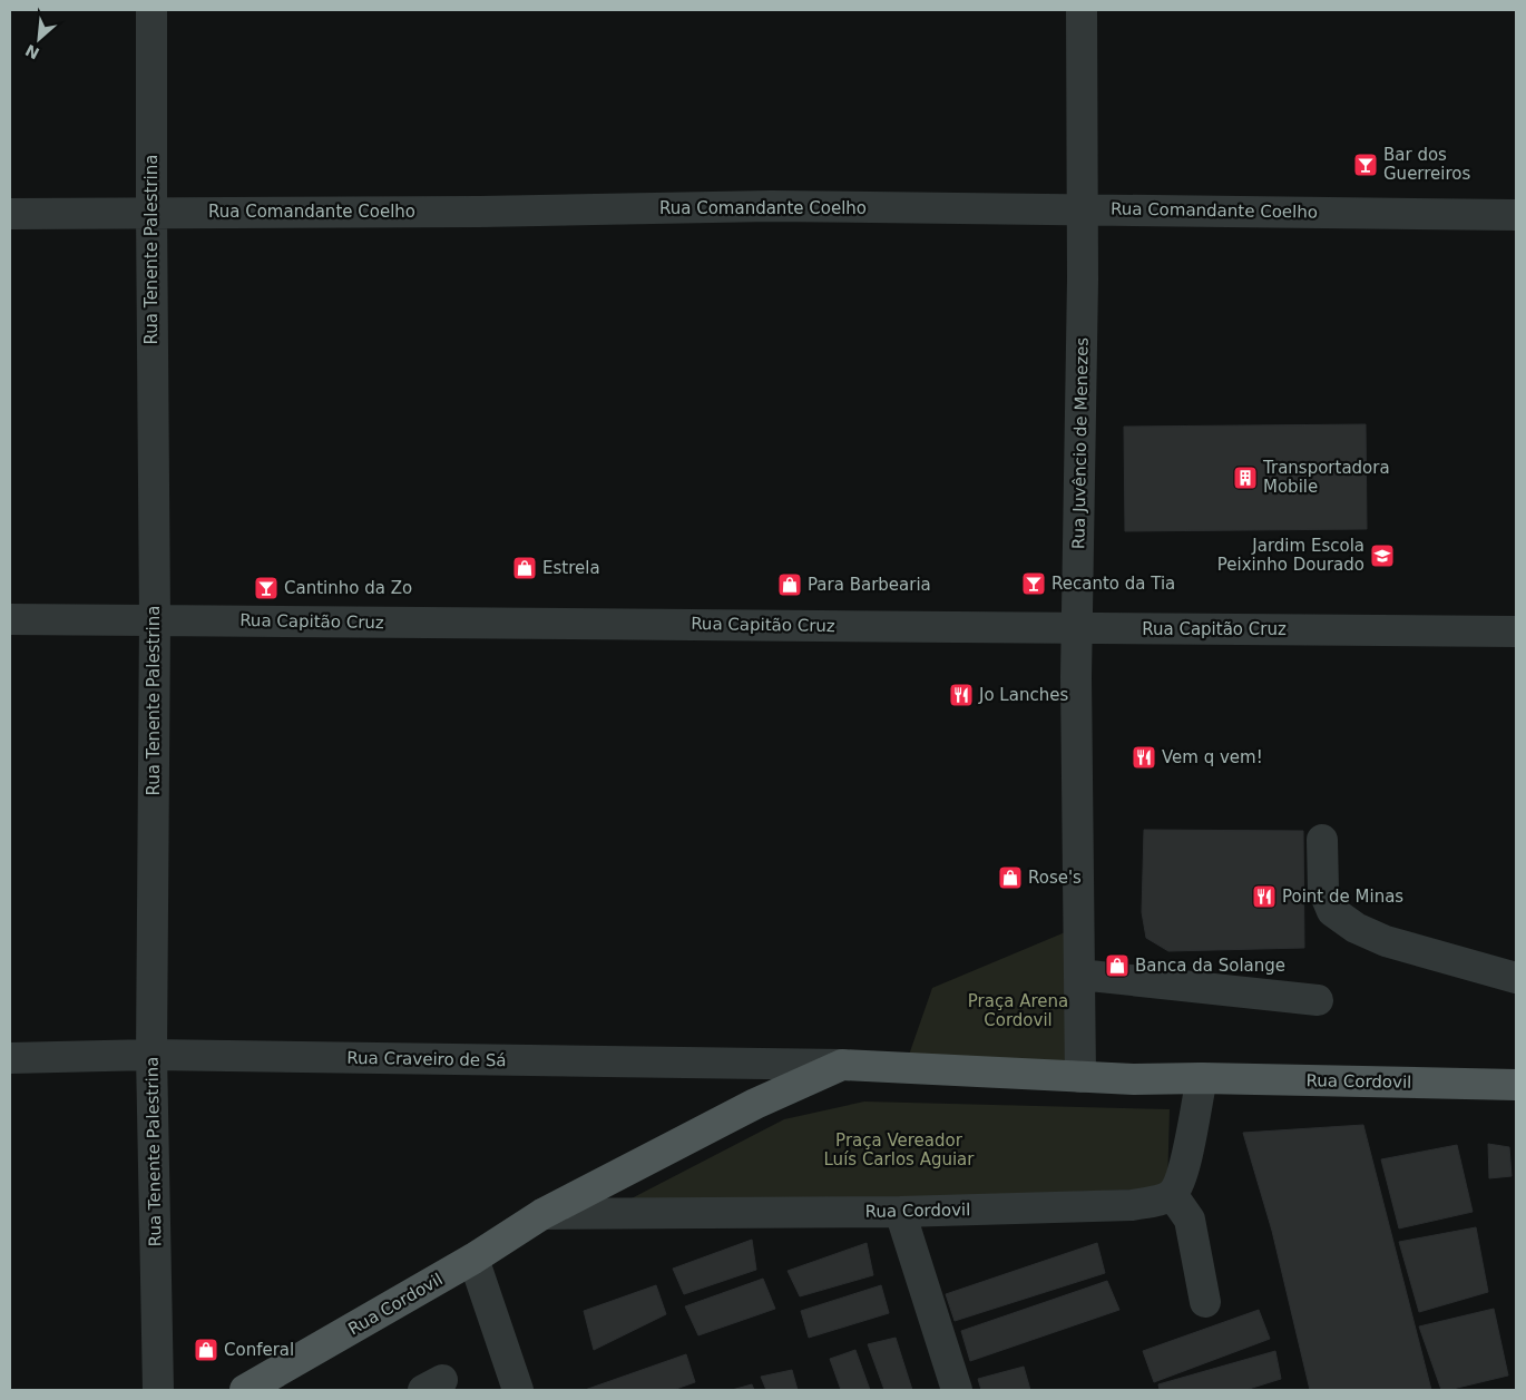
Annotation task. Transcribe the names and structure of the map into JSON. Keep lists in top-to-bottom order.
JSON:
{
  "streets": {
    "main road": ["Rua Cordovil"],
    "street": [
      "Rua Comandante Coelho",
      "Rua Tenente Palestrina",
      "Rua Juvêncio de Menezes",
      "Rua Capitão Cruz",
      "Rua Craveiro de Sá"
    ]
  },
  "crossings": [
    ["Rua Comandante Coelho", "Rua Tenente Palestrina"],
    ["Rua Comandante Coelho", "Rua Juvêncio de Menezes"],
    ["Rua Tenente Palestrina", "Rua Capitão Cruz"],
    ["Rua Tenente Palestrina", "Rua Craveiro de Sá"],
    ["Rua Juvêncio de Menezes", "Rua Capitão Cruz"],
    ["Rua Juvêncio de Menezes", "Rua Cordovil"],
    ["Rua Craveiro de Sá", "Rua Cordovil"]
  ],
  "parks": ["Praça Arena Cordovil", "Praça Vereador Luís Carlos Aguiar"],
  "places": {
    "bar": ["Bar dos Guerreiros", "Recanto da Tia", "Cantinho da Zo"],
    "building": ["Transportadora Mobile"],
    "school or university": ["Jardim Escola Peixinho Dourado"],
    "shop": [
      "Estrela",
      "Para Barbearia",
      "Rose's",
      "Banca da Solange",
      "Conferal"
    ],
    "restaurant": ["Jo Lanches", "Vem q vem!", "Point de Minas"]
  },
  "north": "bottom left"
}
